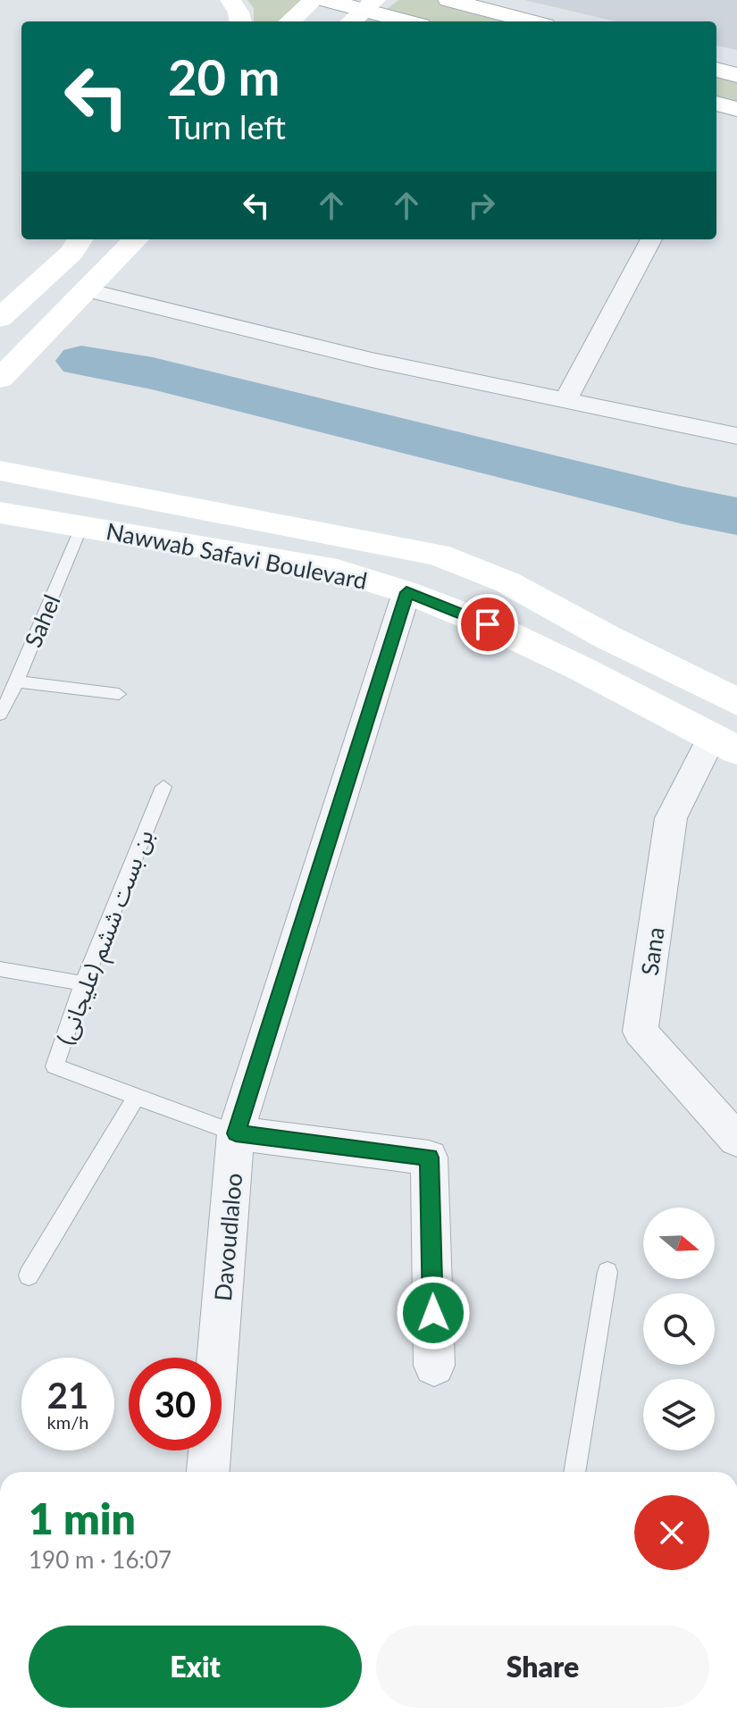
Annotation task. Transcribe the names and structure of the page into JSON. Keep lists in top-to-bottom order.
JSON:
{
  "streets": {
    "main road": ["Nawwab Safavi Boulevard"],
    "street": ["Sana", "Davoudlaloo"],
    "lane": ["Sahel", "بن بست ششم (علیجانی)"]
  },
  "crossings": [
    ["Nawwab Safavi Boulevard", "Sahel"],
    ["Nawwab Safavi Boulevard", "Sana"],
    ["Nawwab Safavi Boulevard", "Davoudlaloo"],
    ["بن بست ششم (علیجانی)", "Davoudlaloo"]
  ],
  "north": "right",
  "page": {
    "turn": ["20 m", "Turn left"],
    "speed": "21 km/h",
    "limit": "30",
    "heading": ["1 min", "190 m · 16:07"],
    "buttons": ["Exit", "Share"]
  }
}
